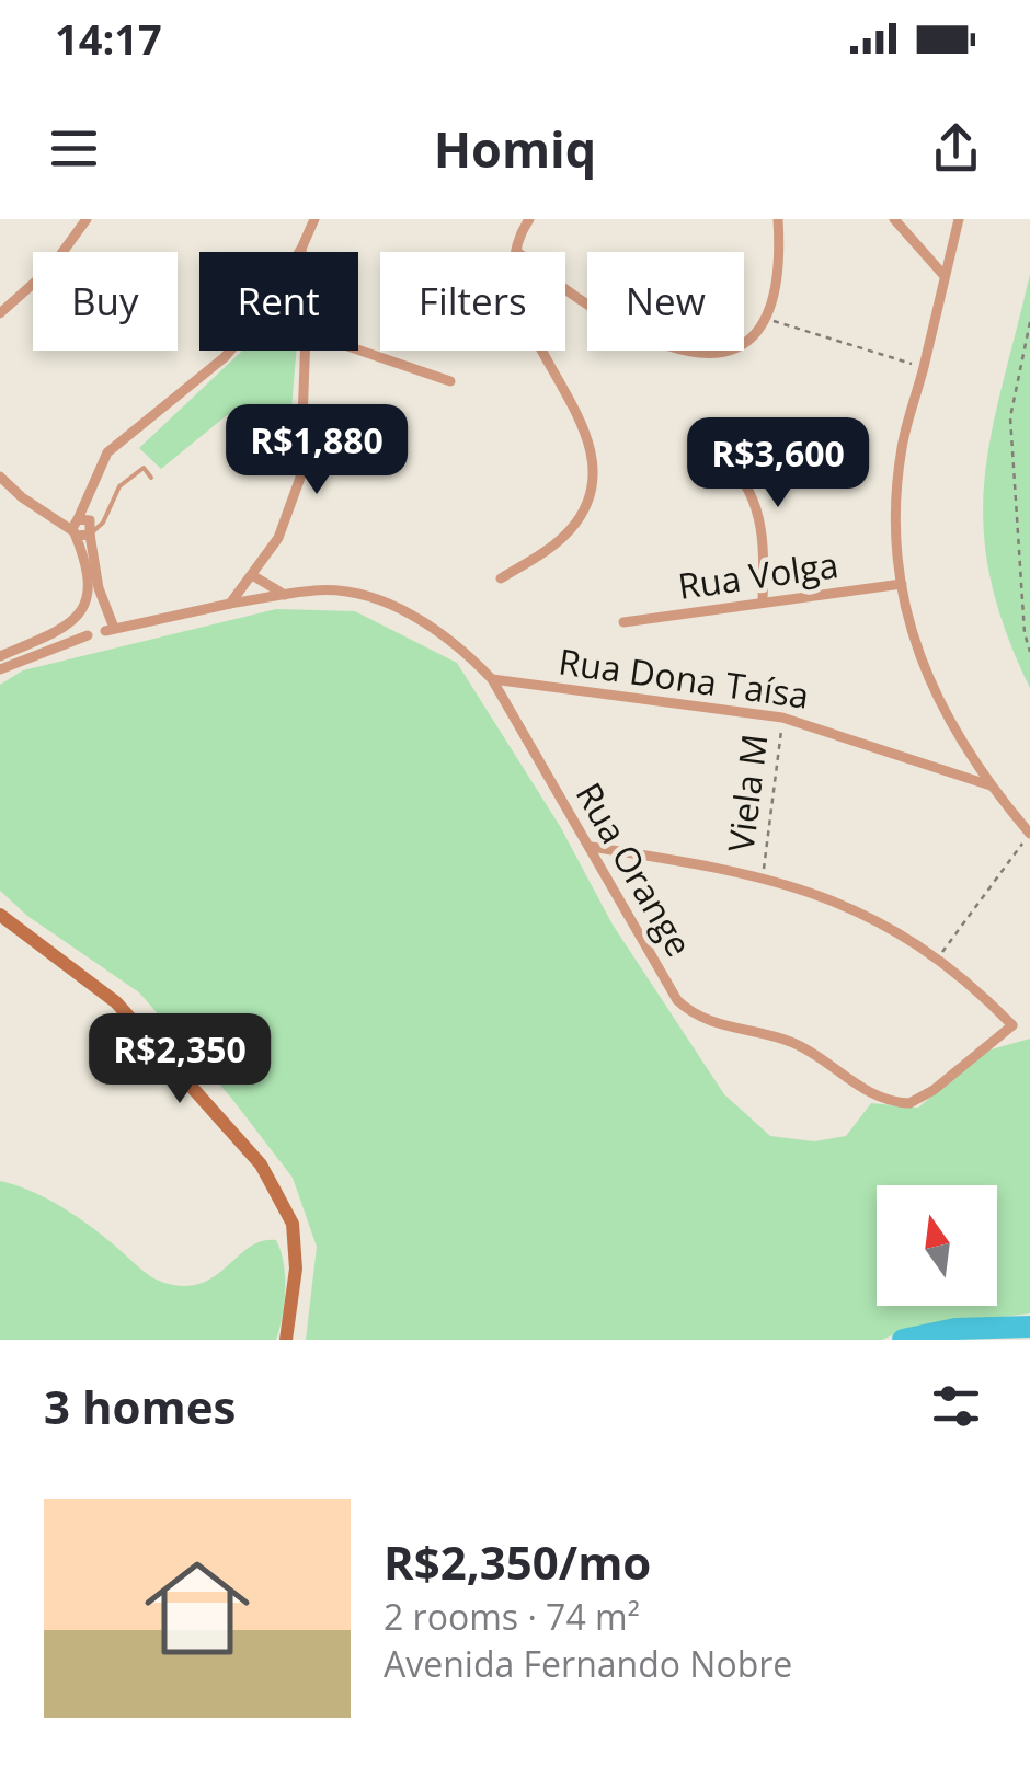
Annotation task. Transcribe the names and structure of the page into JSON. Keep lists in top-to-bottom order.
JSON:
{
  "streets": {
    "street": ["Rua Volga", "Rua Dona Taísa", "Rua Orange"],
    "path": ["Viela M"]
  },
  "crossings": [
    ["Rua Dona Taísa", "Viela M"],
    ["Rua Dona Taísa", "Rua Orange"]
  ],
  "north": "top",
  "page": {
    "status": "14:17",
    "header": "Homiq",
    "chip": [
      "Buy",
      "Rent",
      "Filters",
      "New"
    ],
    "price": ["R$1,880", "R$3,600", "R$2,350"],
    "heading": "3 homes",
    "list": [
      {
        "name": "R$2,350/mo",
        "note": "2 rooms · 74 m² · Avenida Fernando Nobre"
      }
    ]
  }
}
